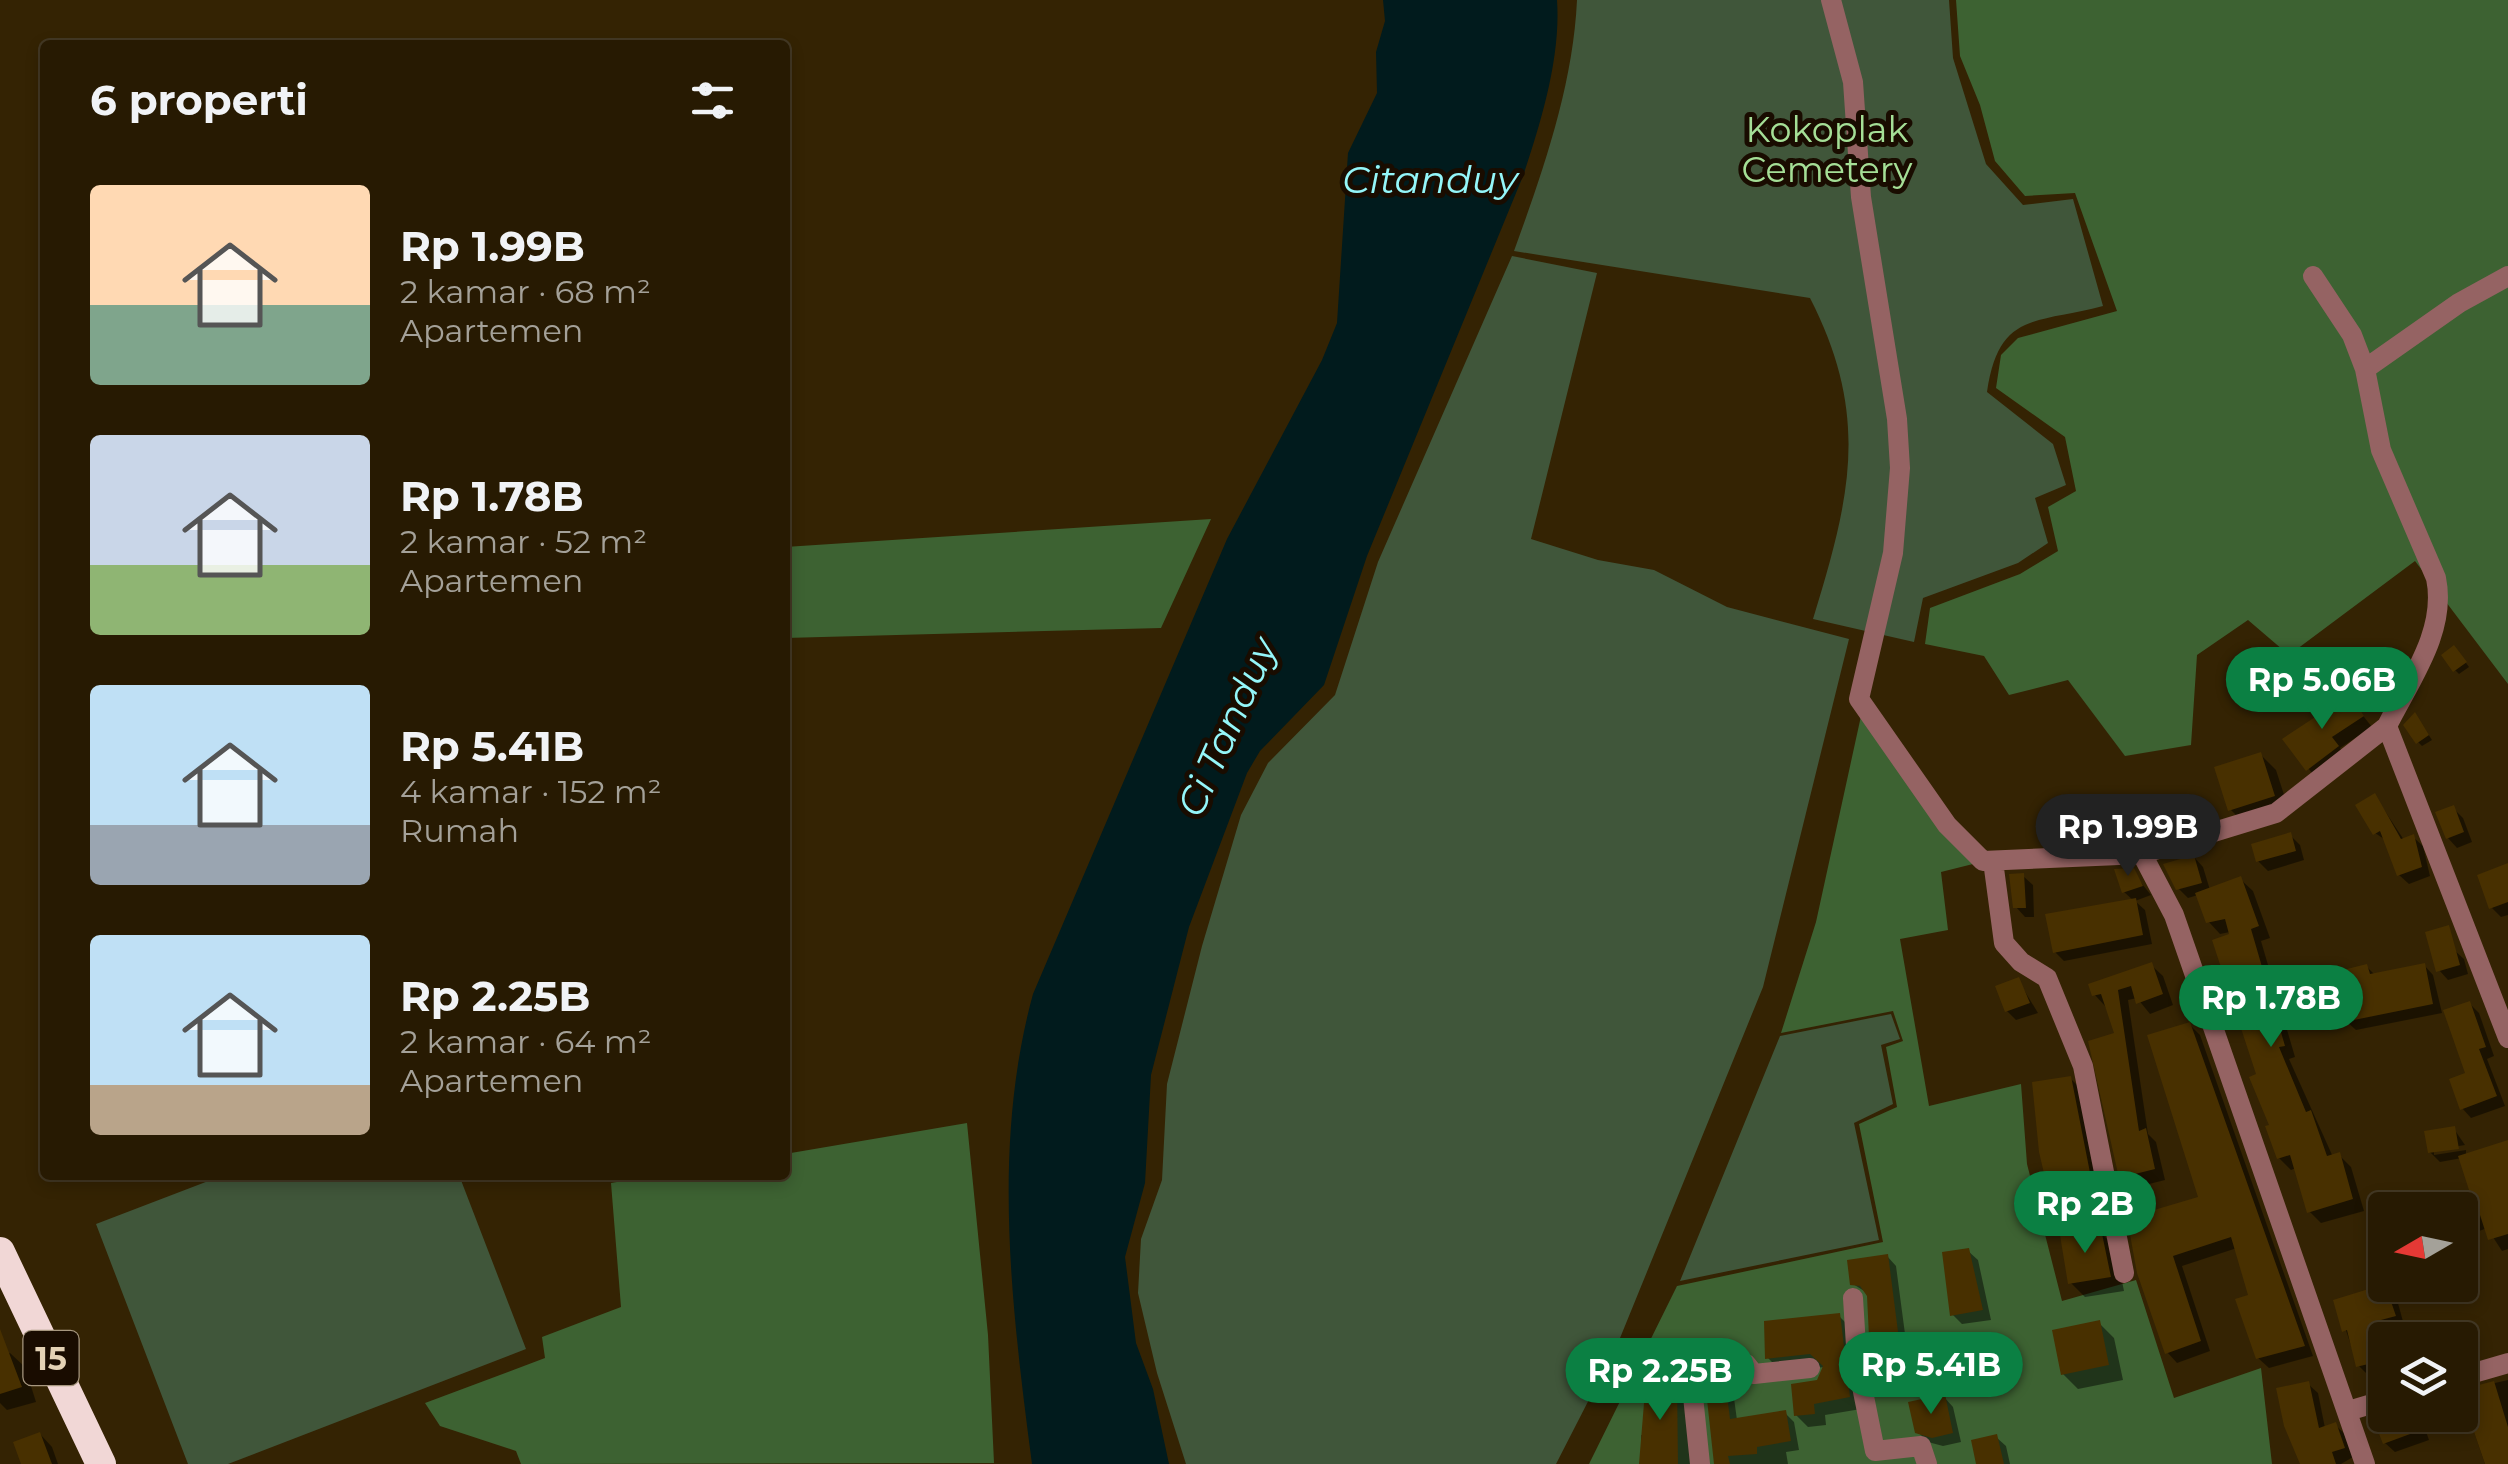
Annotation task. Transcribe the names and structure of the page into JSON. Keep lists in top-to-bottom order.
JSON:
{
  "streets": {
    "highway": ["15"]
  },
  "water": ["Citanduy", "Ci Tanduy"],
  "parks": ["Kokoplak Cemetery"],
  "north": "left",
  "page": {
    "heading": "6 properti",
    "list": [
      {
        "name": "Rp 1.99B",
        "note": "2 kamar · 68 m² · Apartemen"
      },
      {
        "name": "Rp 1.78B",
        "note": "2 kamar · 52 m² · Apartemen"
      },
      {
        "name": "Rp 5.41B",
        "note": "4 kamar · 152 m² · Rumah"
      },
      {
        "name": "Rp 2.25B",
        "note": "2 kamar · 64 m² · Apartemen"
      }
    ],
    "price": [
      "Rp 5.06B",
      "Rp 1.99B",
      "Rp 1.78B",
      "Rp 2B",
      "Rp 5.41B",
      "Rp 2.25B"
    ]
  }
}
